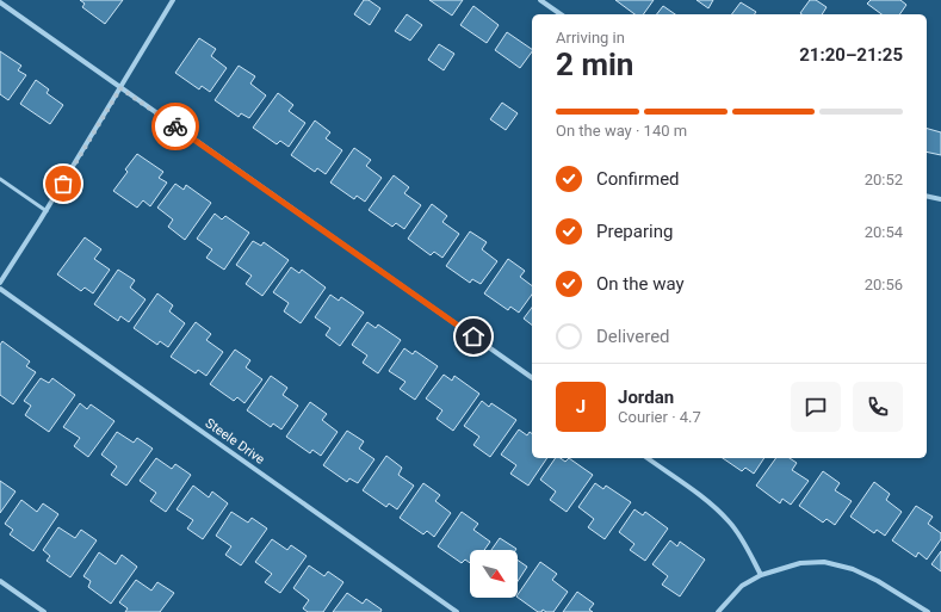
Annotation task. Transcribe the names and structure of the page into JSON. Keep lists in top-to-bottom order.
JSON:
{
  "streets": {
    "street": ["Steele Drive"]
  },
  "north": "bottom right",
  "page": {
    "heading": ["2 min", "Arriving in", "21:20–21:25"],
    "panel": ["Jordan", "Courier · 4.7"],
    "bar": "On the way · 140 m",
    "list": [
      ["Confirmed", "20:52"],
      ["Preparing", "20:54"],
      ["On the way", "20:56"],
      "Delivered"
    ],
    "round": "J"
  }
}
